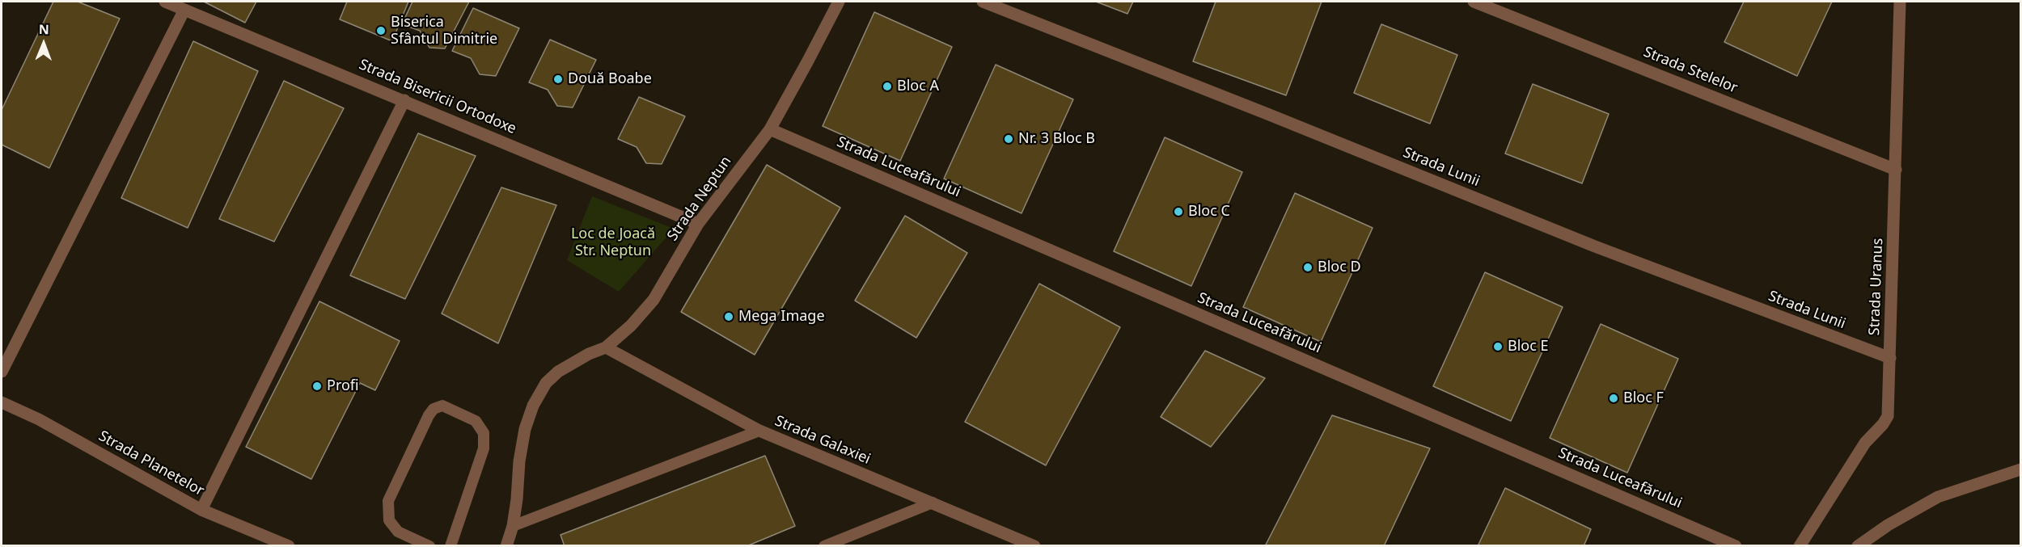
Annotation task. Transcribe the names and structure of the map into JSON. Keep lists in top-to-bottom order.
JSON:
{
  "streets": {
    "street": [
      "Strada Stelelor",
      "Strada Bisericii Ortodoxe",
      "Strada Luceafărului",
      "Strada Lunii",
      "Strada Neptun",
      "Strada Uranus",
      "Strada Galaxiei",
      "Strada Planetelor"
    ]
  },
  "crossings": [
    ["Strada Stelelor", "Strada Uranus"],
    ["Strada Bisericii Ortodoxe", "Strada Neptun"],
    ["Strada Luceafărului", "Strada Neptun"],
    ["Strada Lunii", "Strada Uranus"],
    ["Strada Neptun", "Strada Galaxiei"]
  ],
  "parks": ["Loc de Joacă Str. Neptun"],
  "places": [
    "Biserica Sfântul Dimitrie",
    "Două Boabe",
    "Bloc A",
    "Nr. 3 Bloc B",
    "Bloc C",
    "Bloc D",
    "Mega Image",
    "Bloc E",
    "Profi",
    "Bloc F"
  ],
  "north": "top"
}
